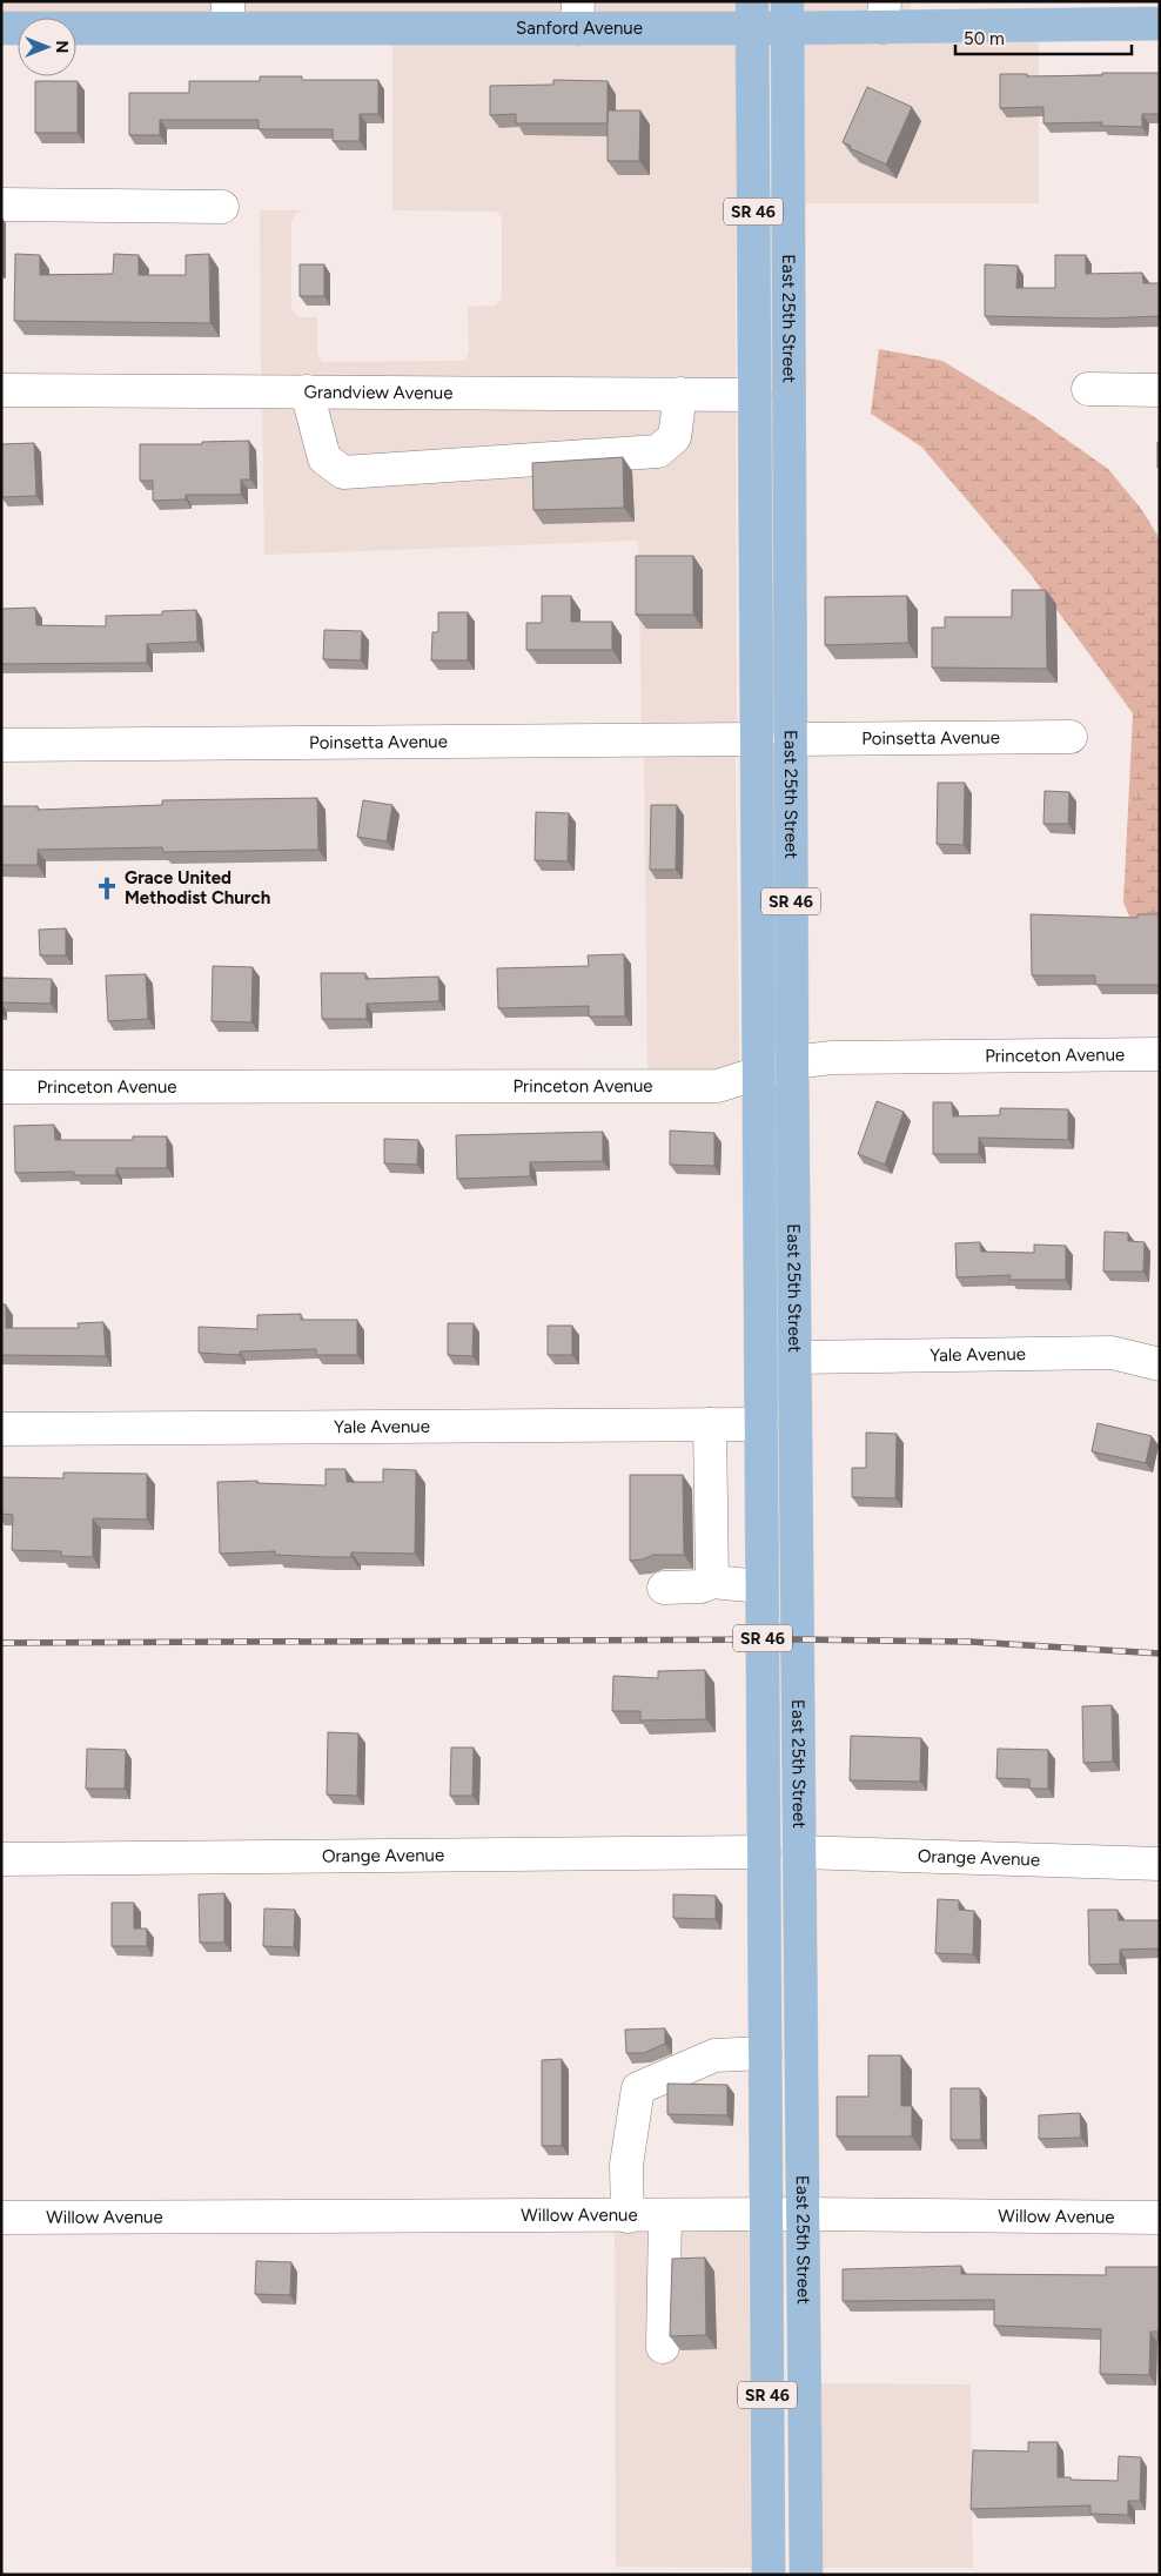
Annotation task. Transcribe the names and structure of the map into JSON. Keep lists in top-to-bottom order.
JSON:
{
  "streets": {
    "main road": ["Sanford Avenue", "SR 46", "East 25th Street"],
    "street": [
      "Grandview Avenue",
      "Poinsetta Avenue",
      "Princeton Avenue",
      "Yale Avenue",
      "Orange Avenue",
      "Willow Avenue"
    ]
  },
  "crossings": [
    ["Sanford Avenue", "East 25th Street"],
    ["East 25th Street", "Grandview Avenue"],
    ["East 25th Street", "Poinsetta Avenue"],
    ["East 25th Street", "Princeton Avenue"],
    ["East 25th Street", "Yale Avenue"],
    ["East 25th Street", "Orange Avenue"],
    ["East 25th Street", "Willow Avenue"]
  ],
  "places": {
    "church": ["Grace United Methodist Church"]
  },
  "scale_bar": "50 m",
  "north": "right"
}
